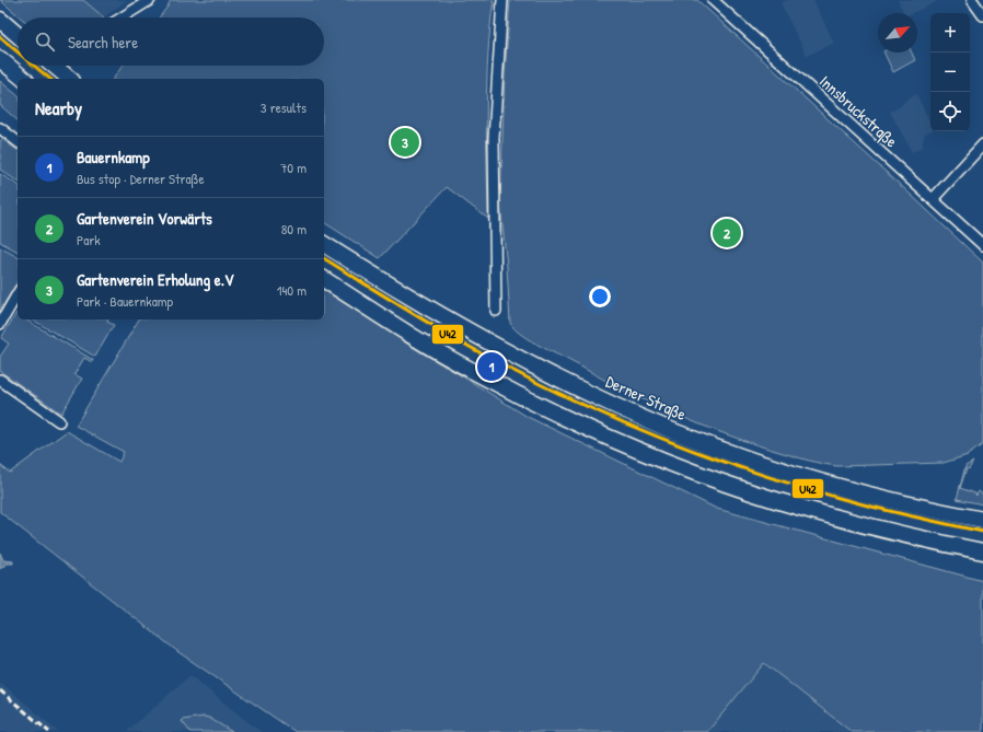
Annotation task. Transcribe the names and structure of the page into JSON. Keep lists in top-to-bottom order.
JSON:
{
  "streets": {
    "main road": ["Derner Straße"],
    "street": ["Innsbruckstraße"]
  },
  "lines": ["transit line U42"],
  "north": "top right",
  "page": {
    "map_buttons": ["+", "−"],
    "search": "Search here",
    "heading": ["Nearby", "3 results"],
    "pins": ["3", "2", "1"],
    "list": [
      {
        "mark": "1",
        "name": "Bauernkamp",
        "note": "Bus stop · Derner Straße",
        "value": "70 m"
      },
      {
        "mark": "2",
        "name": "Gartenverein Vorwärts",
        "note": "Park",
        "value": "80 m"
      },
      {
        "mark": "3",
        "name": "Gartenverein Erholung e.V",
        "note": "Park · Bauernkamp",
        "value": "140 m"
      }
    ]
  }
}
